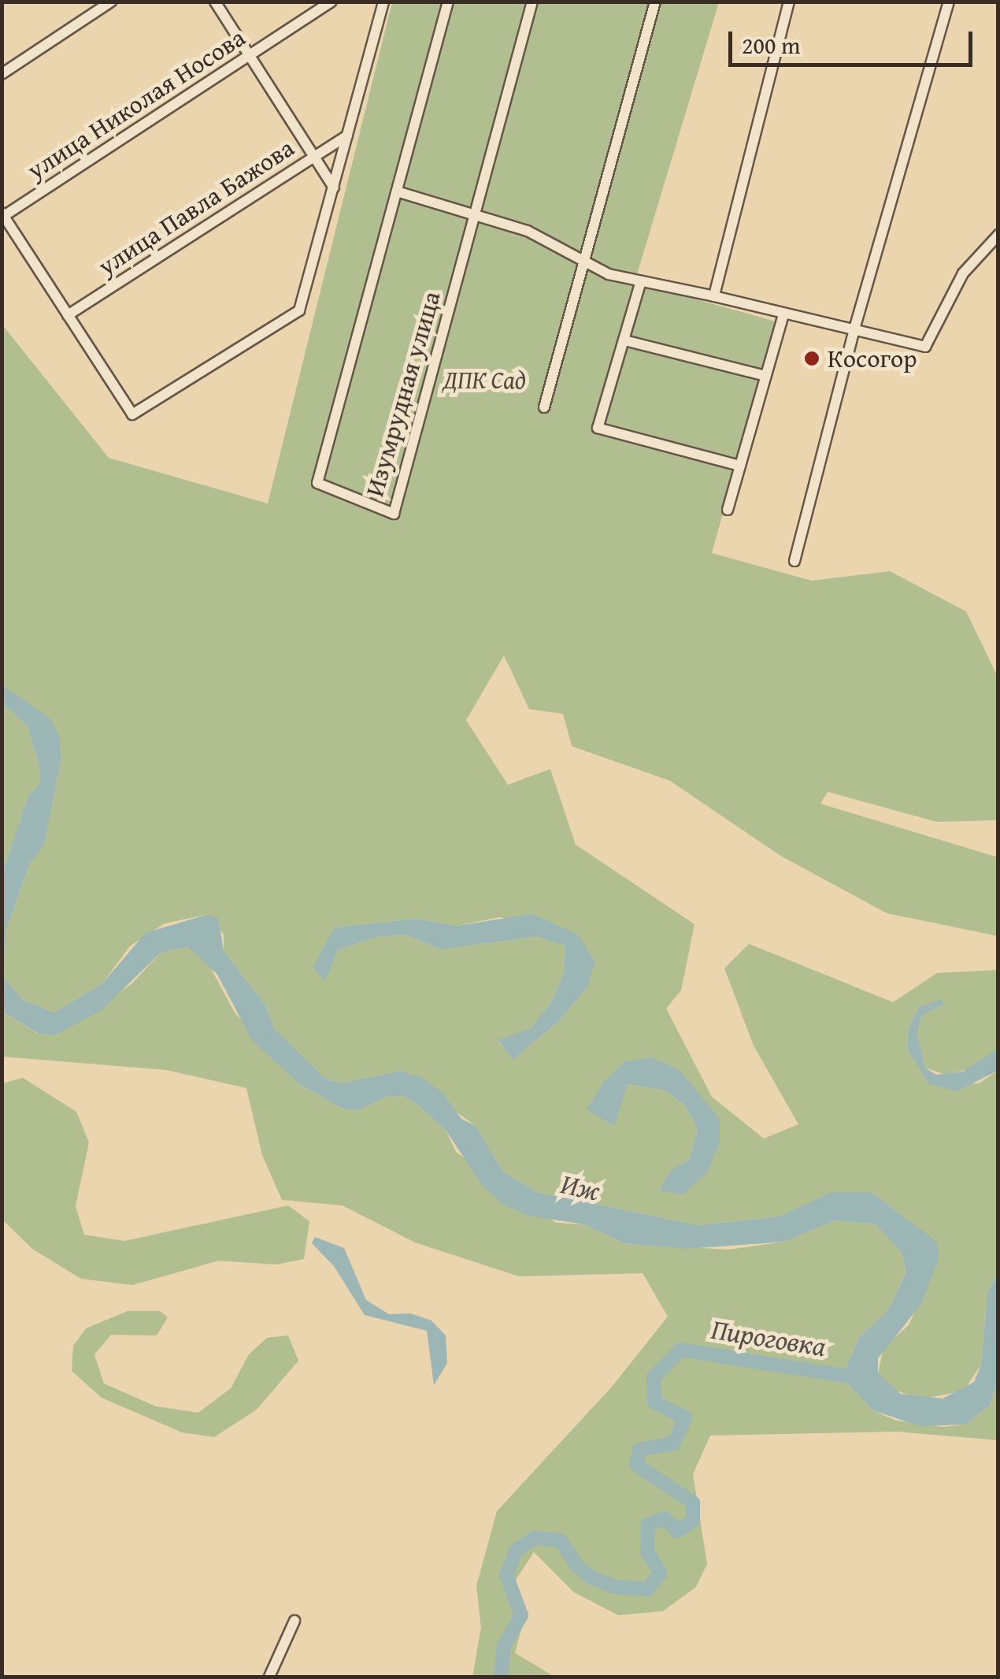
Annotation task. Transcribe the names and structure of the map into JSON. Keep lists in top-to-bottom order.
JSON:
{
  "streets": {
    "street": ["улица Николая Носова", "улица Павла Бажова", "Изумрудная улица"]
  },
  "water": ["Иж", "Пироговка"],
  "parks": ["ДПК Сад"],
  "places": ["Косогор"],
  "scale_bar": "200 m"
}
